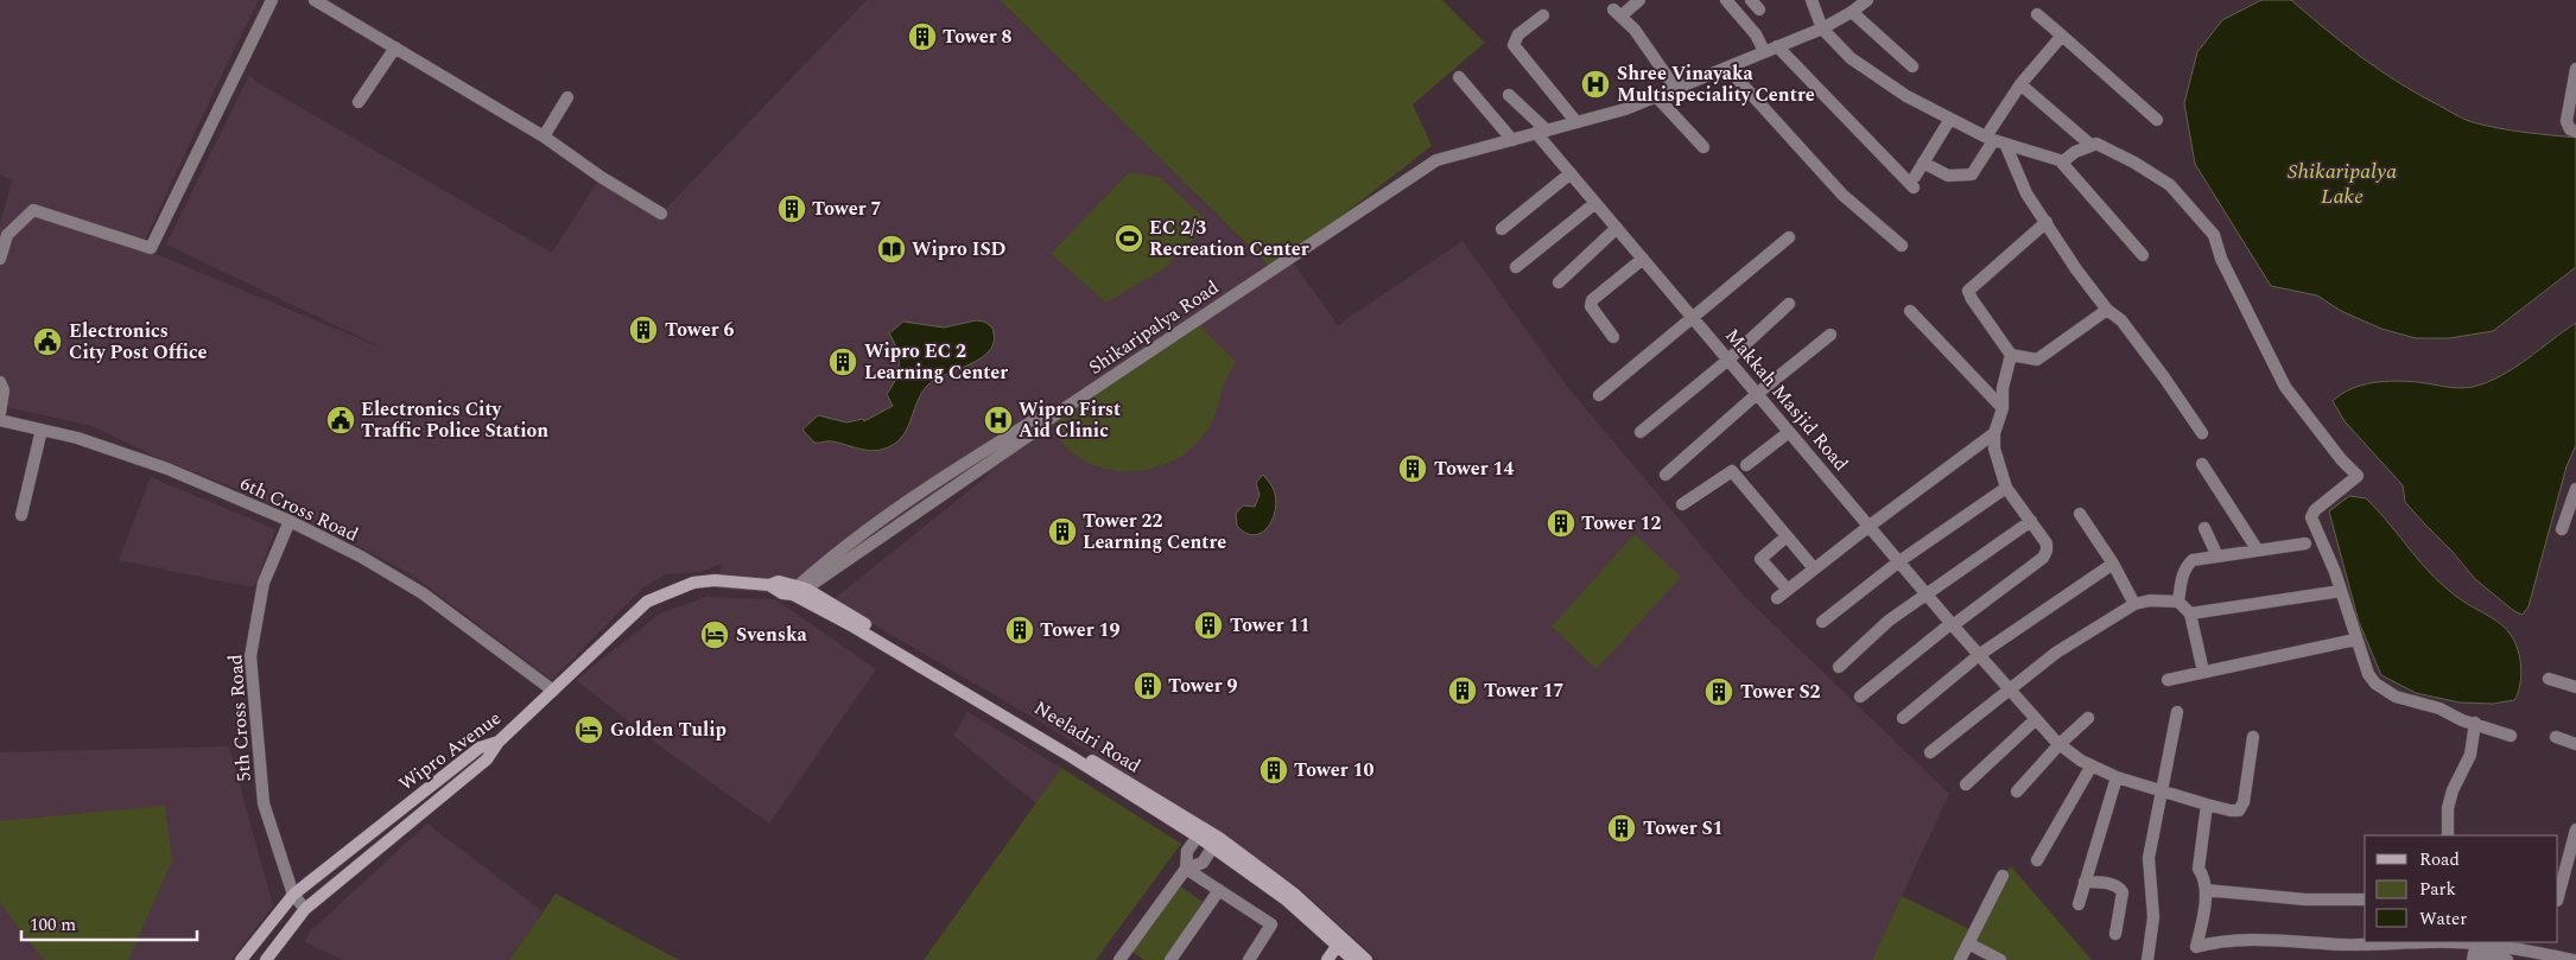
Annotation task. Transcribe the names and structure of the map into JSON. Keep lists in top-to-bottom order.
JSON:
{
  "streets": {
    "main road": ["Neeladri Road", "Wipro Avenue"],
    "street": [
      "Shikaripalya Road",
      "Makkah Masjid Road",
      "6th Cross Road",
      "5th Cross Road"
    ]
  },
  "crossings": [
    ["Shikaripalya Road", "Makkah Masjid Road"],
    ["Shikaripalya Road", "Neeladri Road"],
    ["Shikaripalya Road", "Wipro Avenue"],
    ["6th Cross Road", "5th Cross Road"],
    ["6th Cross Road", "Wipro Avenue"],
    ["5th Cross Road", "Wipro Avenue"],
    ["Neeladri Road", "Wipro Avenue"]
  ],
  "water": ["Shikaripalya Lake"],
  "places": {
    "building": [
      "Tower 8",
      "Tower 7",
      "Tower 6",
      "Wipro EC 2 Learning Center",
      "Tower 14",
      "Tower 12",
      "Tower 22 Learning Centre",
      "Tower 11",
      "Tower 19",
      "Tower 9",
      "Tower 17",
      "Tower S2",
      "Tower 10",
      "Tower S1"
    ],
    "hospital": ["Shree Vinayaka Multispeciality Centre", "Wipro First Aid Clinic"],
    "sports": ["EC 2/3 Recreation Center"],
    "library": ["Wipro ISD"],
    "public building": ["Electronics City Post Office", "Electronics City Traffic Police Station"],
    "hotel": ["Svenska", "Golden Tulip"]
  },
  "legend": ["Road", "Park", "Water"],
  "scale_bar": "100 m"
}
